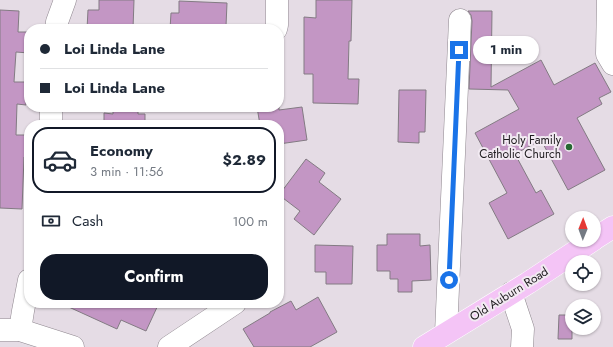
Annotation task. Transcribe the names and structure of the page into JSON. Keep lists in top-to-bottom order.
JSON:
{
  "streets": {
    "main road": ["Old Auburn Road"]
  },
  "places": ["Holy Family Catholic Church"],
  "north": "top",
  "page": {
    "banner": ["Loi Linda Lane", "Loi Linda Lane"],
    "bubble": "1 min",
    "list": [
      {
        "name": "Economy",
        "note": "3 min · 11:56",
        "value": "$2.89"
      }
    ],
    "pay": ["Cash", "100 m"],
    "buttons": "Confirm"
  }
}
